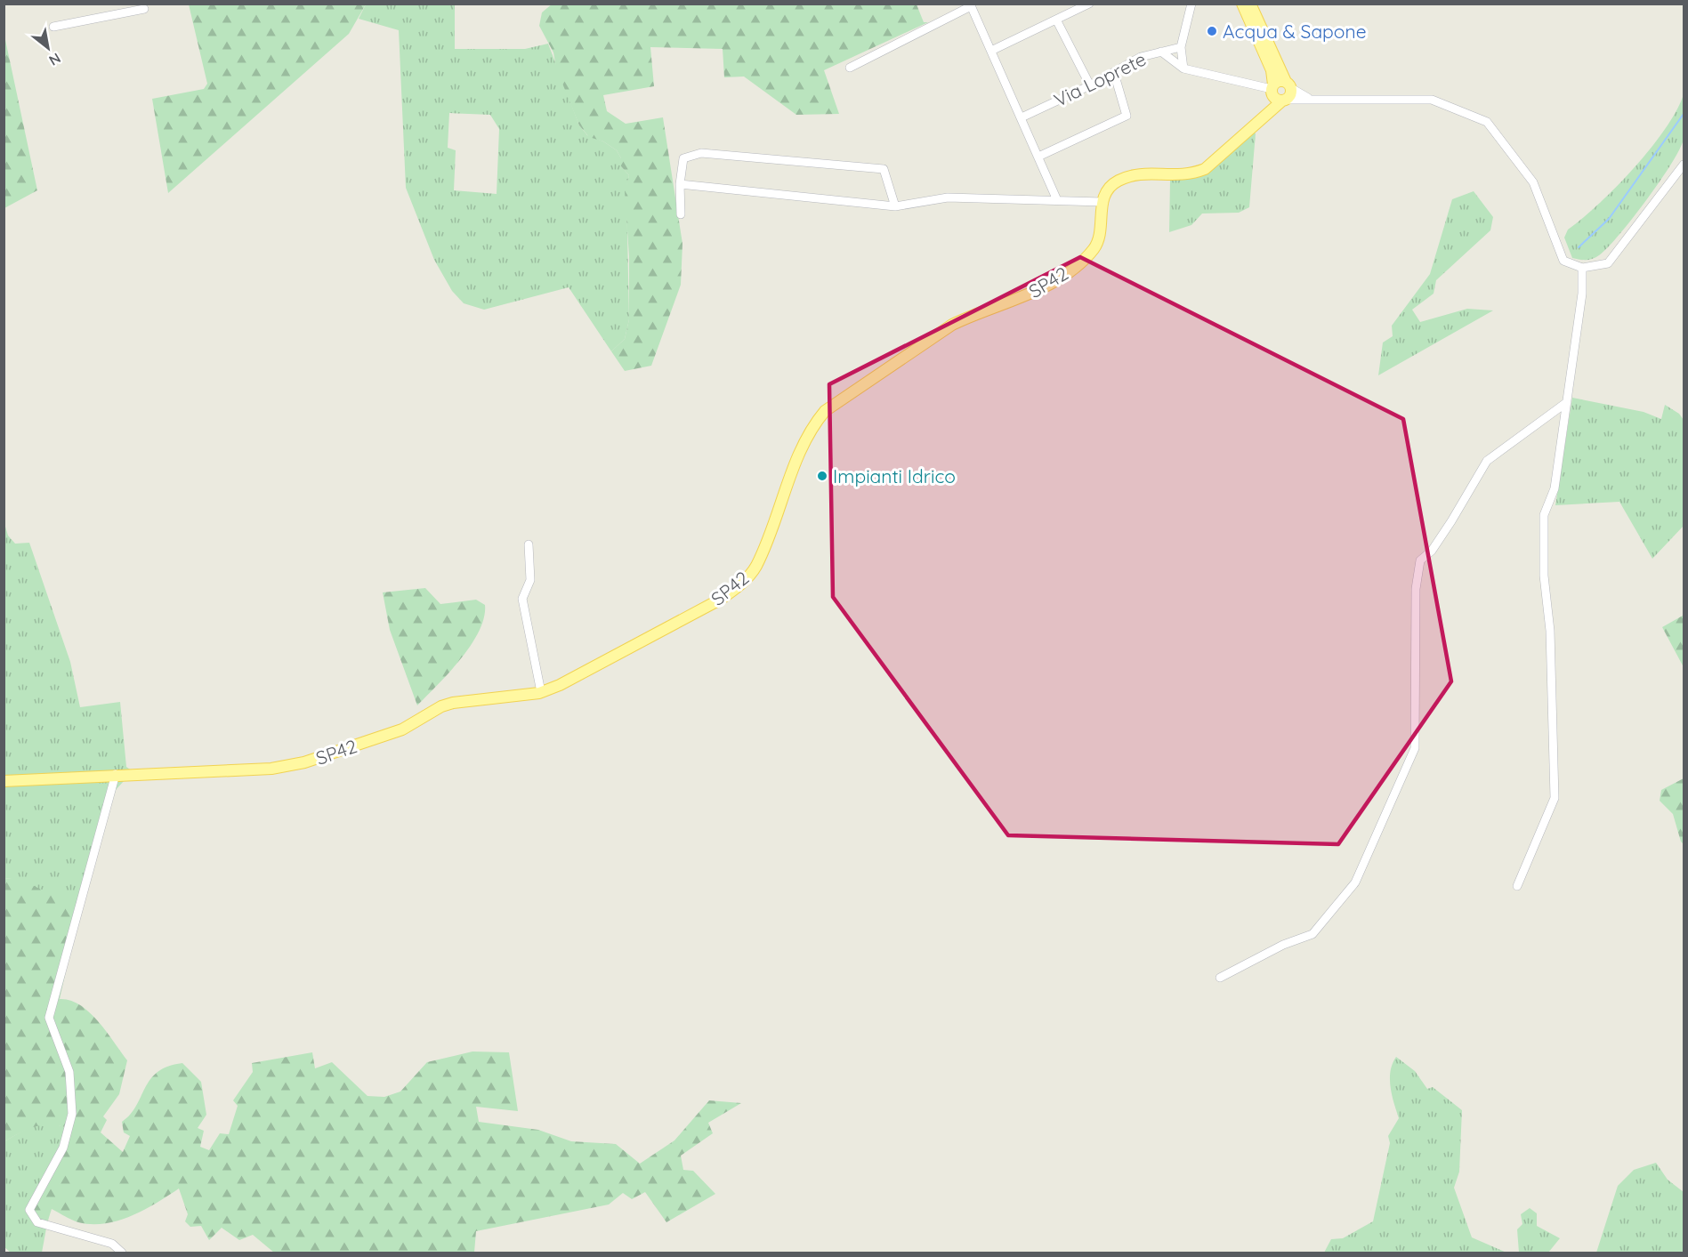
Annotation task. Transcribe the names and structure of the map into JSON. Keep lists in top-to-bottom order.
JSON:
{
  "streets": {
    "main road": ["SP42"],
    "street": ["Via Loprete"]
  },
  "places": ["Acqua & Sapone", "Impianti Idrico"],
  "north": "bottom right"
}
